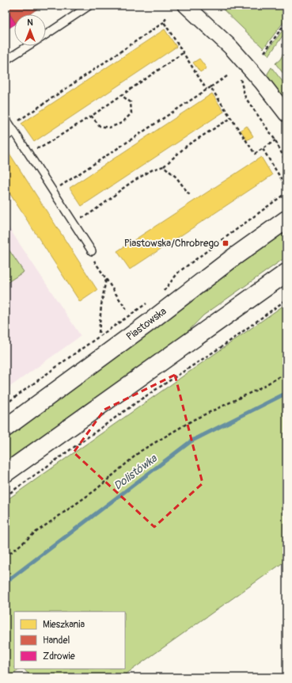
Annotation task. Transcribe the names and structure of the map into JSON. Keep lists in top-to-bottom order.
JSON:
{
  "streets": {
    "main road": ["Piastowska"]
  },
  "water": ["Dolistówka"],
  "places": {
    "transit": ["Piastowska/Chrobrego"]
  },
  "legend": ["Mieszkania", "Handel", "Zdrowie"],
  "north": "top"
}
